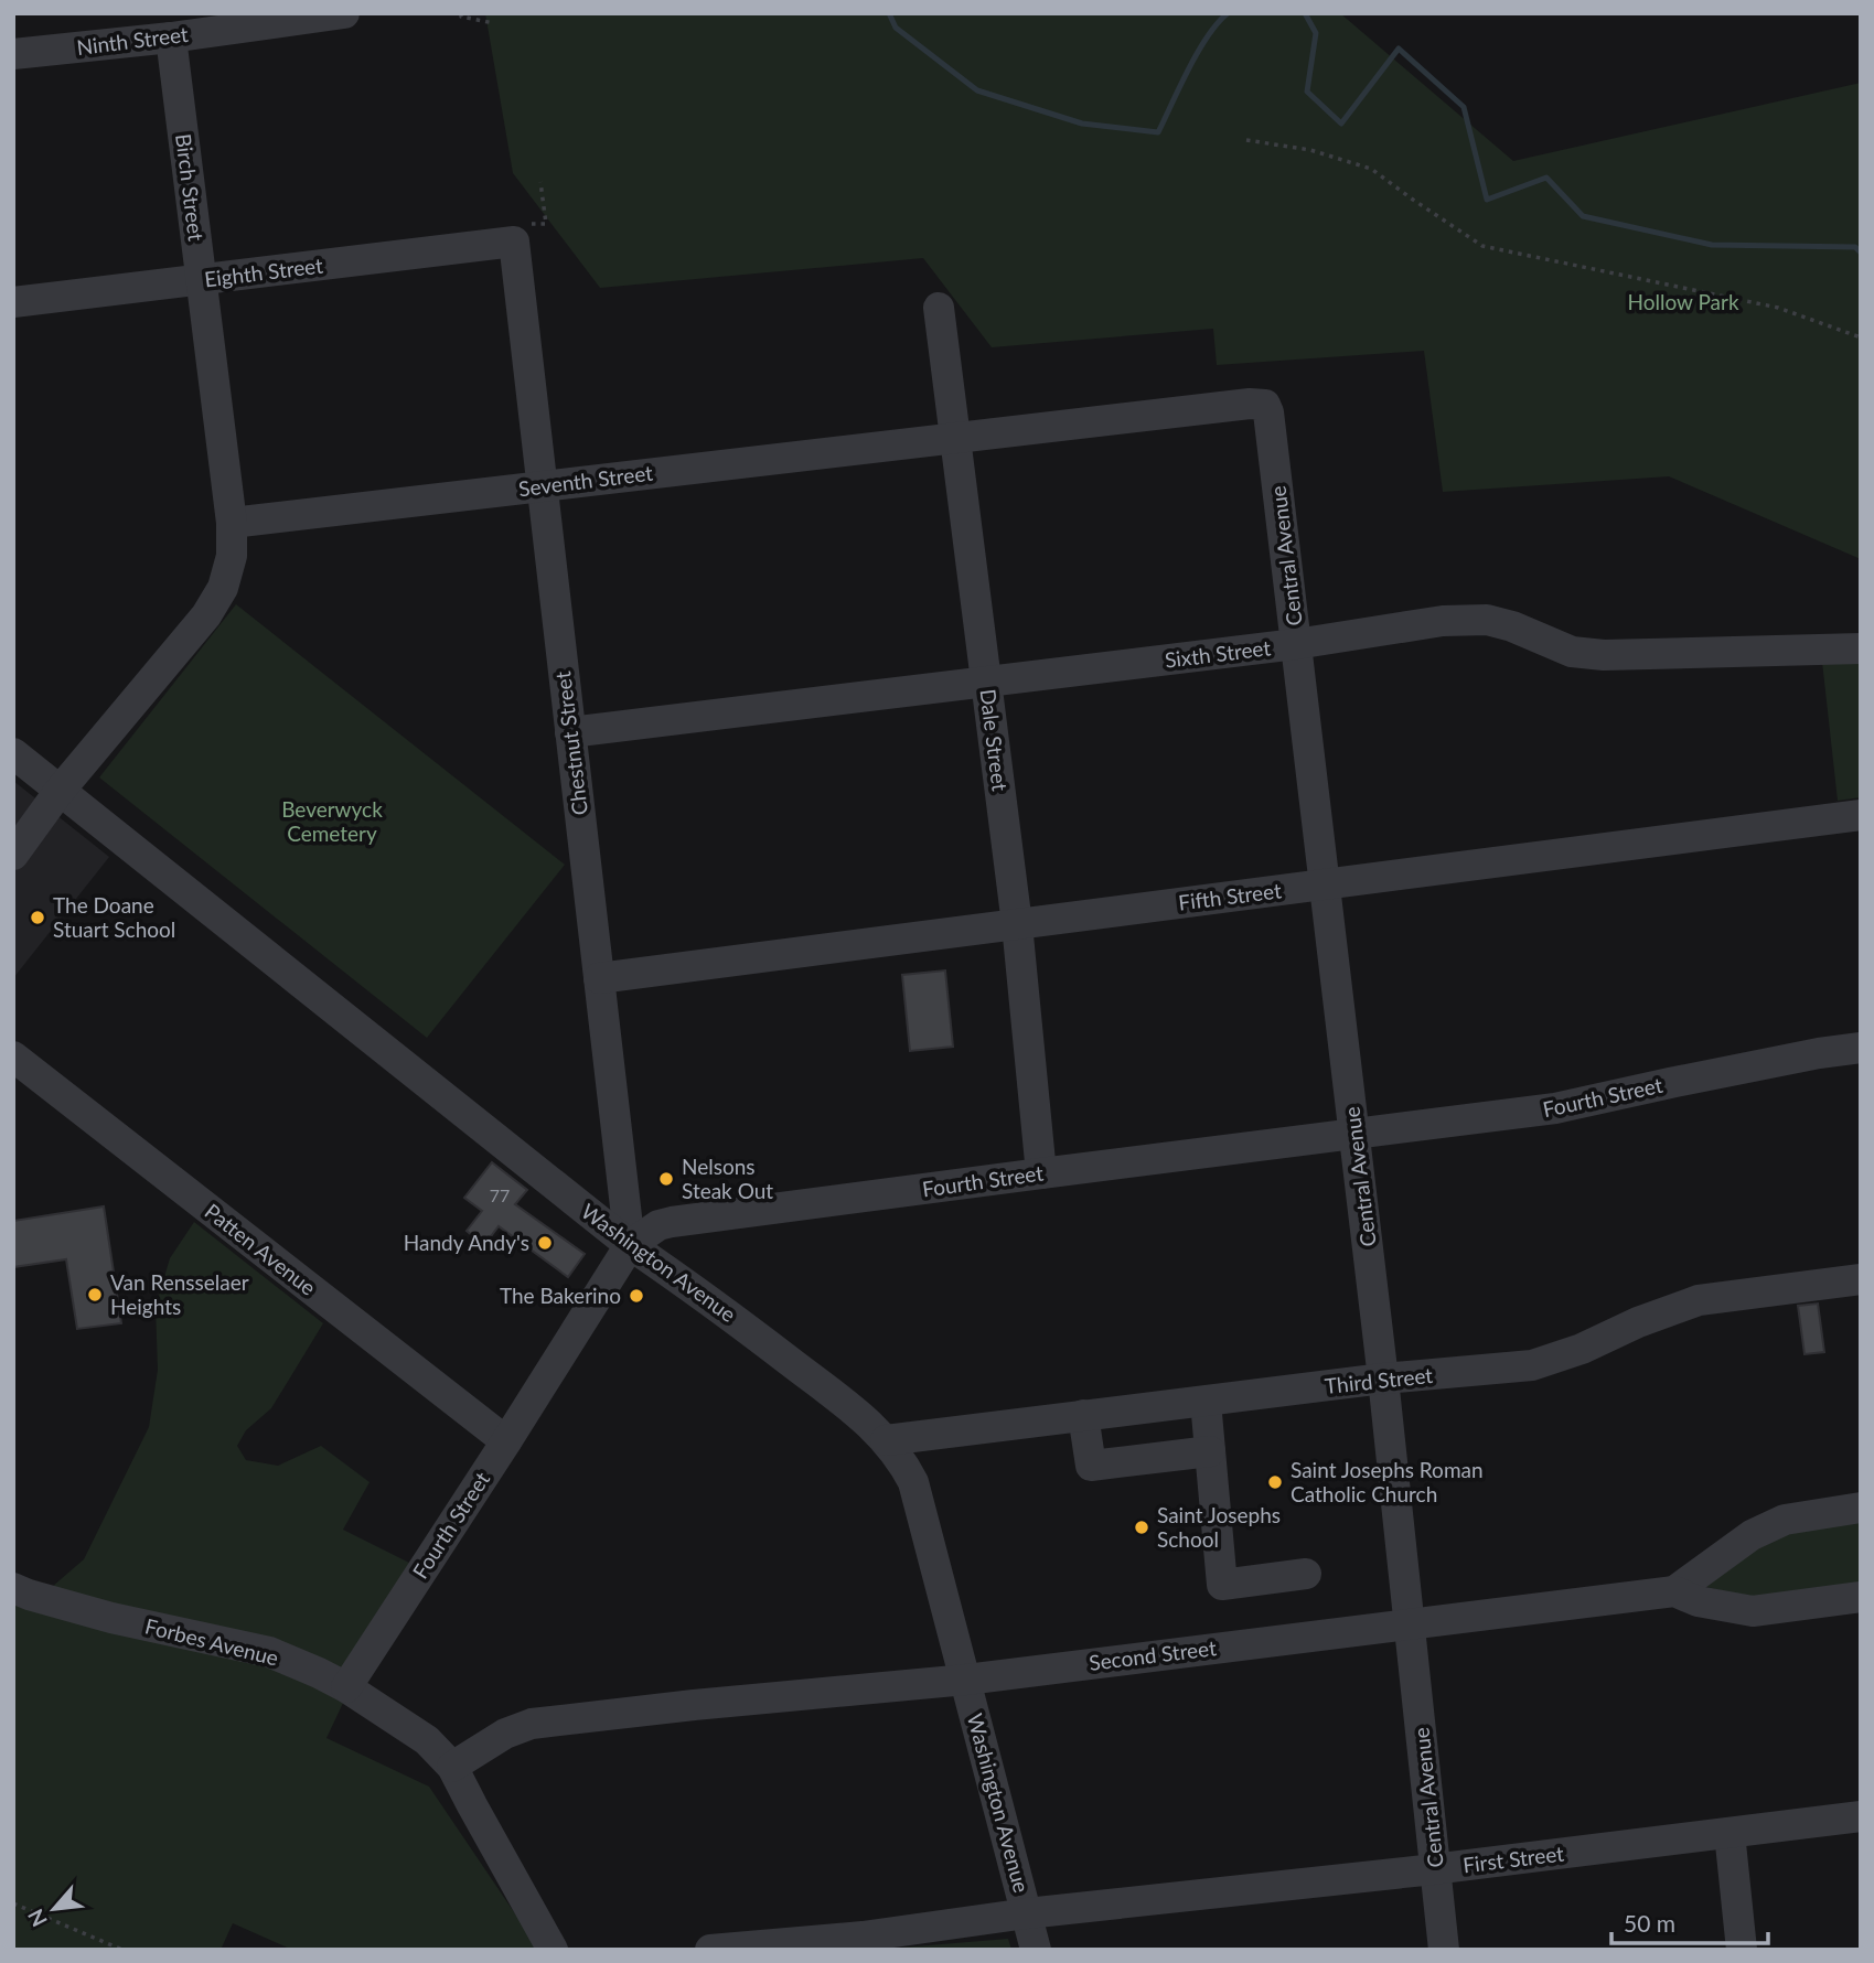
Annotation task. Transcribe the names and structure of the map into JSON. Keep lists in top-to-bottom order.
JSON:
{
  "streets": {
    "street": [
      "Ninth Street",
      "Birch Street",
      "Eighth Street",
      "Seventh Street",
      "Central Avenue",
      "Sixth Street",
      "Dale Street",
      "Chestnut Street",
      "Fifth Street",
      "Fourth Street",
      "Patten Avenue",
      "Washington Avenue",
      "Third Street",
      "Forbes Avenue",
      "Second Street",
      "First Street"
    ]
  },
  "crossings": [
    ["Ninth Street", "Birch Street"],
    ["Birch Street", "Eighth Street"],
    ["Birch Street", "Seventh Street"],
    ["Eighth Street", "Chestnut Street"],
    ["Seventh Street", "Central Avenue"],
    ["Seventh Street", "Dale Street"],
    ["Seventh Street", "Chestnut Street"],
    ["Central Avenue", "Sixth Street"],
    ["Central Avenue", "Fifth Street"],
    ["Central Avenue", "Fourth Street"],
    ["Central Avenue", "Third Street"],
    ["Central Avenue", "Second Street"],
    ["Central Avenue", "First Street"],
    ["Sixth Street", "Dale Street"],
    ["Sixth Street", "Chestnut Street"],
    ["Dale Street", "Fifth Street"],
    ["Dale Street", "Fourth Street"],
    ["Chestnut Street", "Fifth Street"],
    ["Chestnut Street", "Fourth Street"],
    ["Chestnut Street", "Washington Avenue"],
    ["Fourth Street", "Patten Avenue"],
    ["Fourth Street", "Washington Avenue"],
    ["Fourth Street", "Forbes Avenue"],
    ["Washington Avenue", "Third Street"],
    ["Washington Avenue", "Second Street"],
    ["Washington Avenue", "First Street"],
    ["Forbes Avenue", "Second Street"]
  ],
  "parks": ["Hollow Park", "Beverwyck Cemetery"],
  "places": [
    "The Doane Stuart School",
    "Nelsons Steak Out",
    "Handy Andy's",
    "Van Rensselaer Heights",
    "The Bakerino",
    "Saint Josephs Roman Catholic Church",
    "Saint Josephs School"
  ],
  "house_numbers": ["77"],
  "scale_bar": "50 m",
  "north": "bottom left"
}
